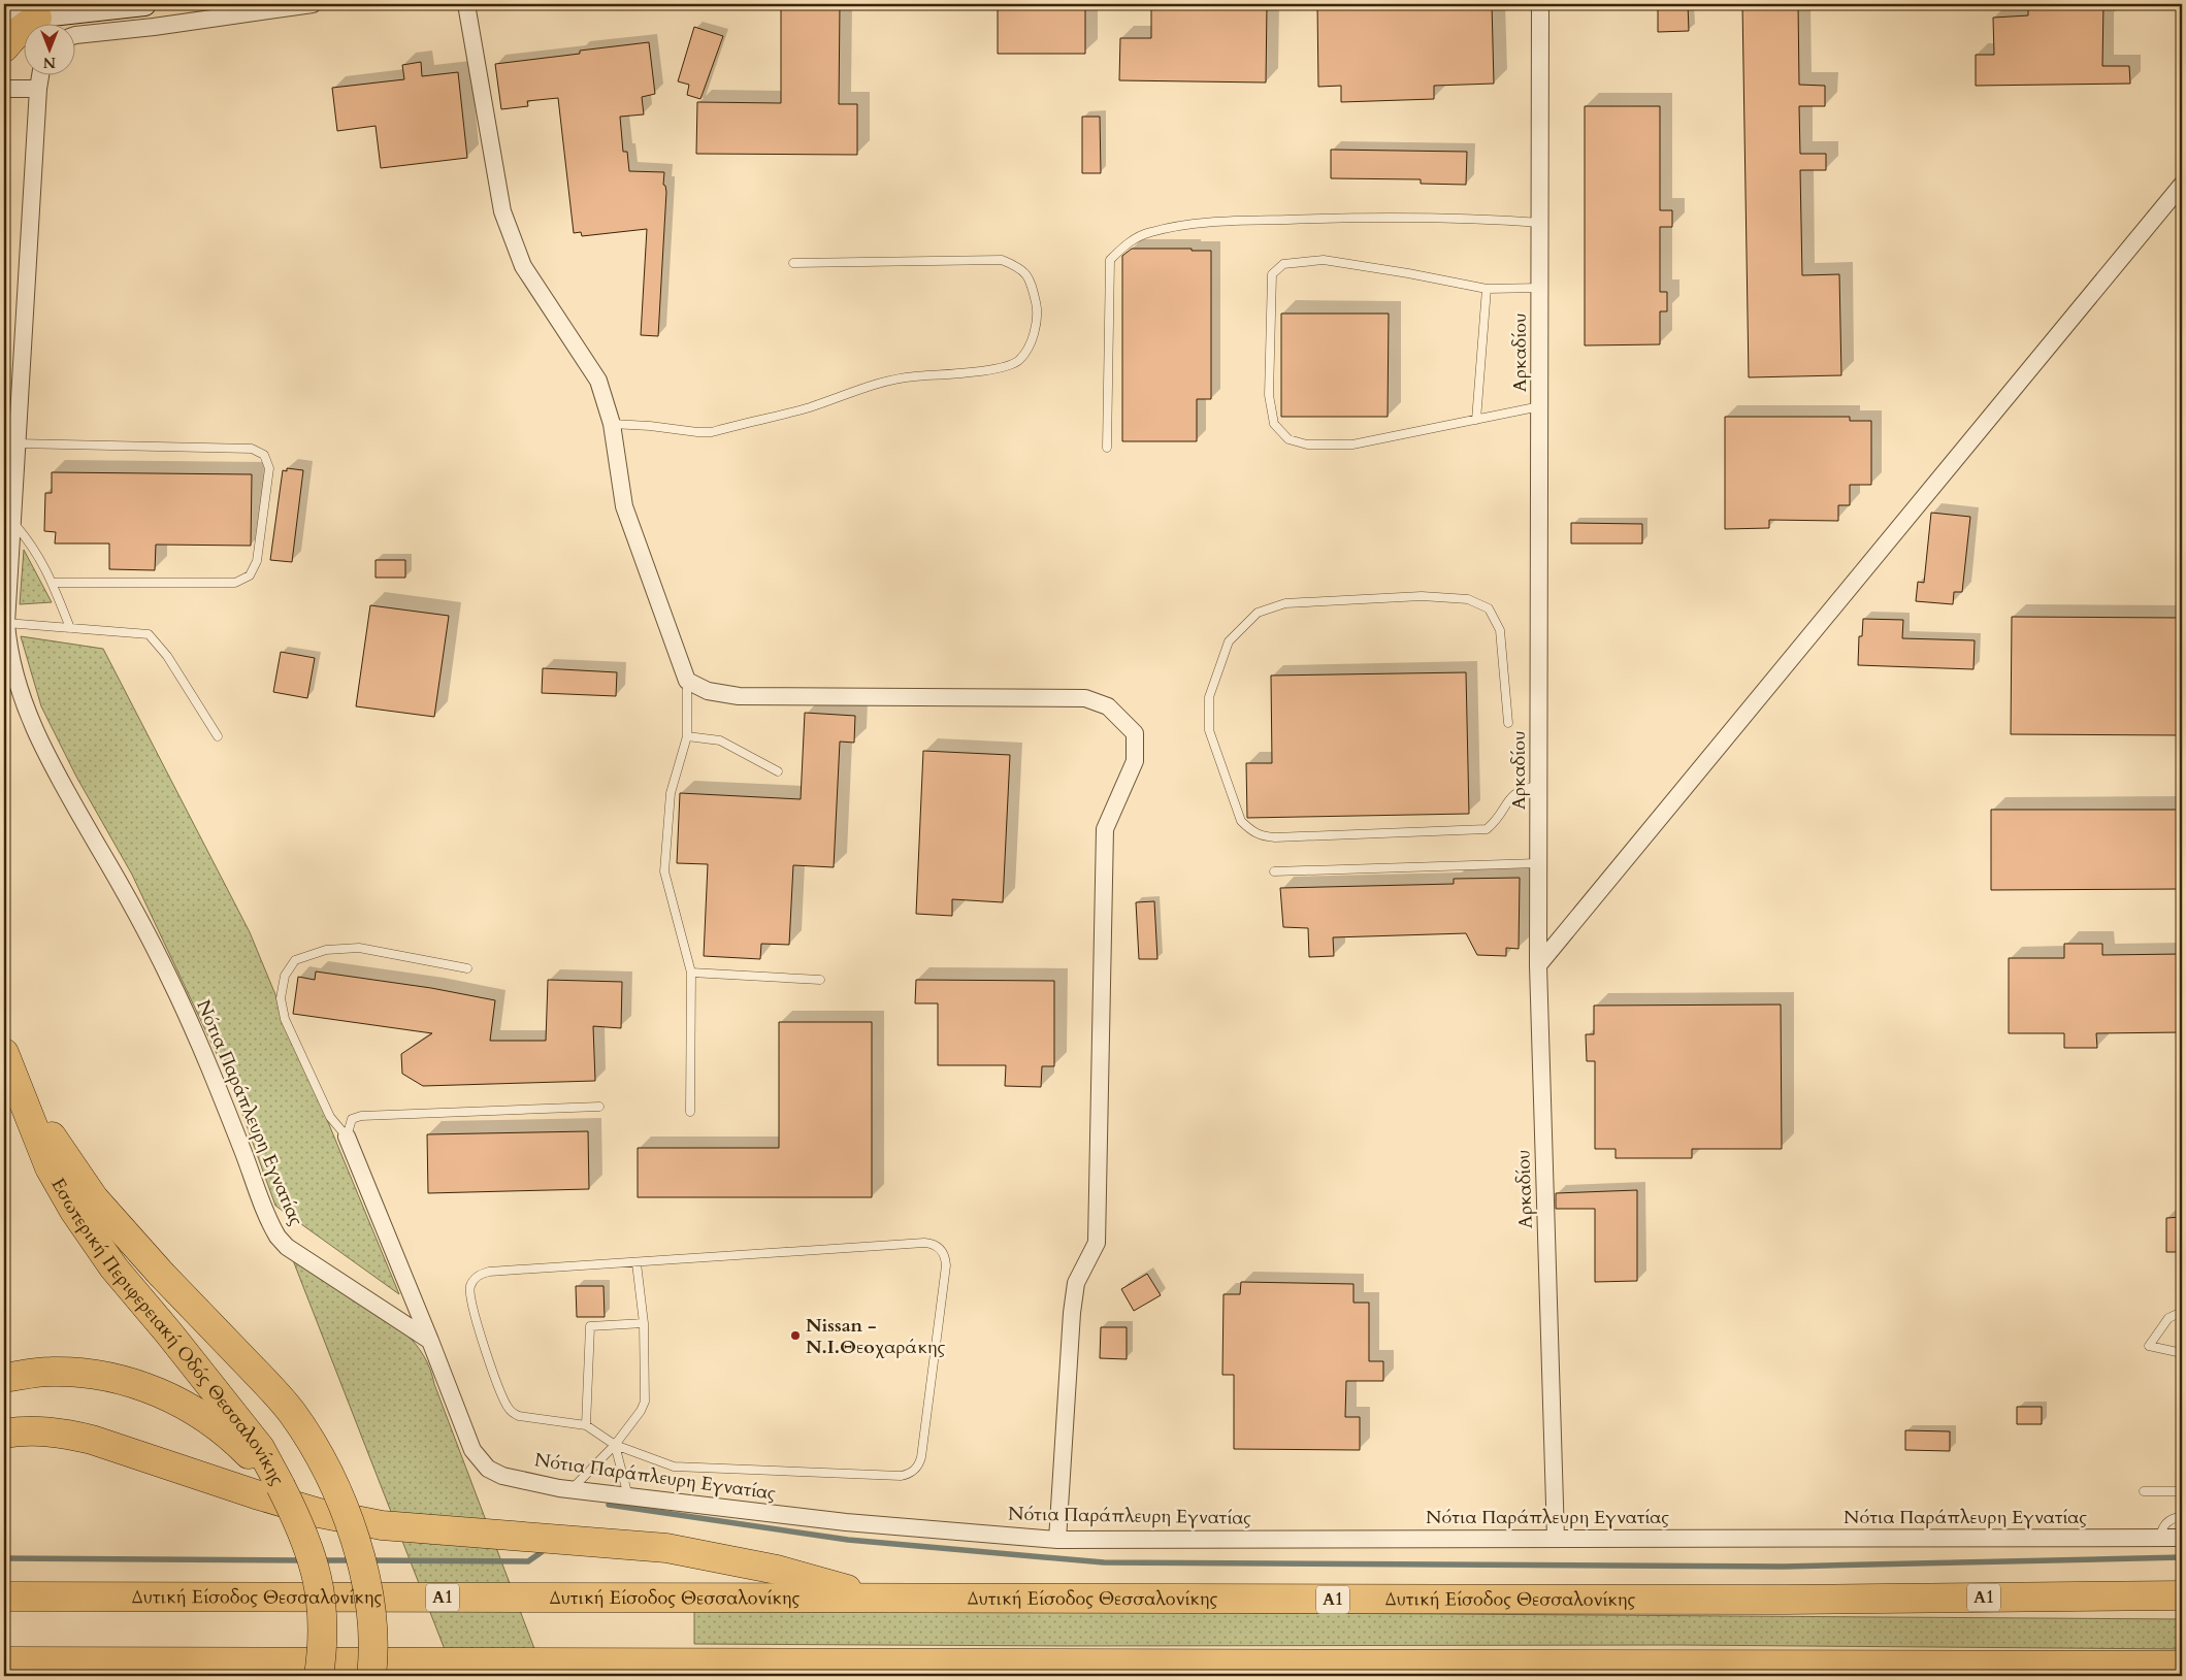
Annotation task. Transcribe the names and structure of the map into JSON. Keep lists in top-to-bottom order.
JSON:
{
  "streets": {
    "highway": ["Εσωτερική Περιφερειακή Οδός Θεσσαλονίκης", "Δυτική Είσοδος Θεσσαλονίκης", "Α1"],
    "street": ["Αρκαδίου", "Νότια Παράπλευρη Εγνατίας"]
  },
  "crossings": [
    ["Αρκαδίου", "Νότια Παράπλευρη Εγνατίας"]
  ],
  "places": ["Nissan - Ν.Ι.Θεοχαράκης"],
  "north": "bottom"
}
